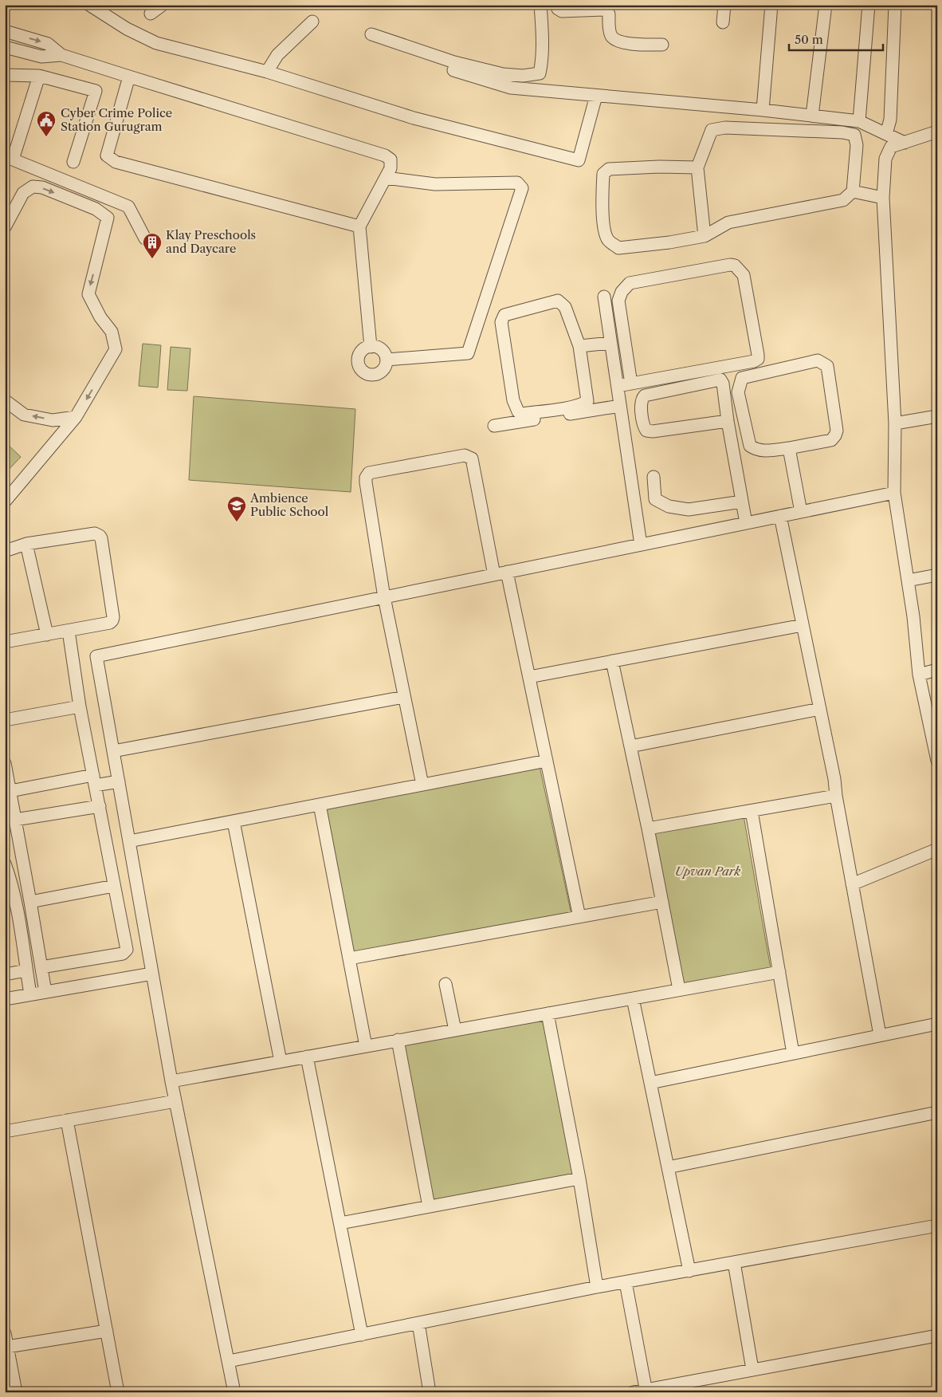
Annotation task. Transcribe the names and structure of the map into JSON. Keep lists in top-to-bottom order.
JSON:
{
  "parks": ["Upvan Park"],
  "places": {
    "public building": ["Cyber Crime Police Station Gurugram"],
    "building": ["Klay Preschools and Daycare"],
    "school or university": ["Ambience Public School"]
  },
  "scale_bar": "50 m"
}
